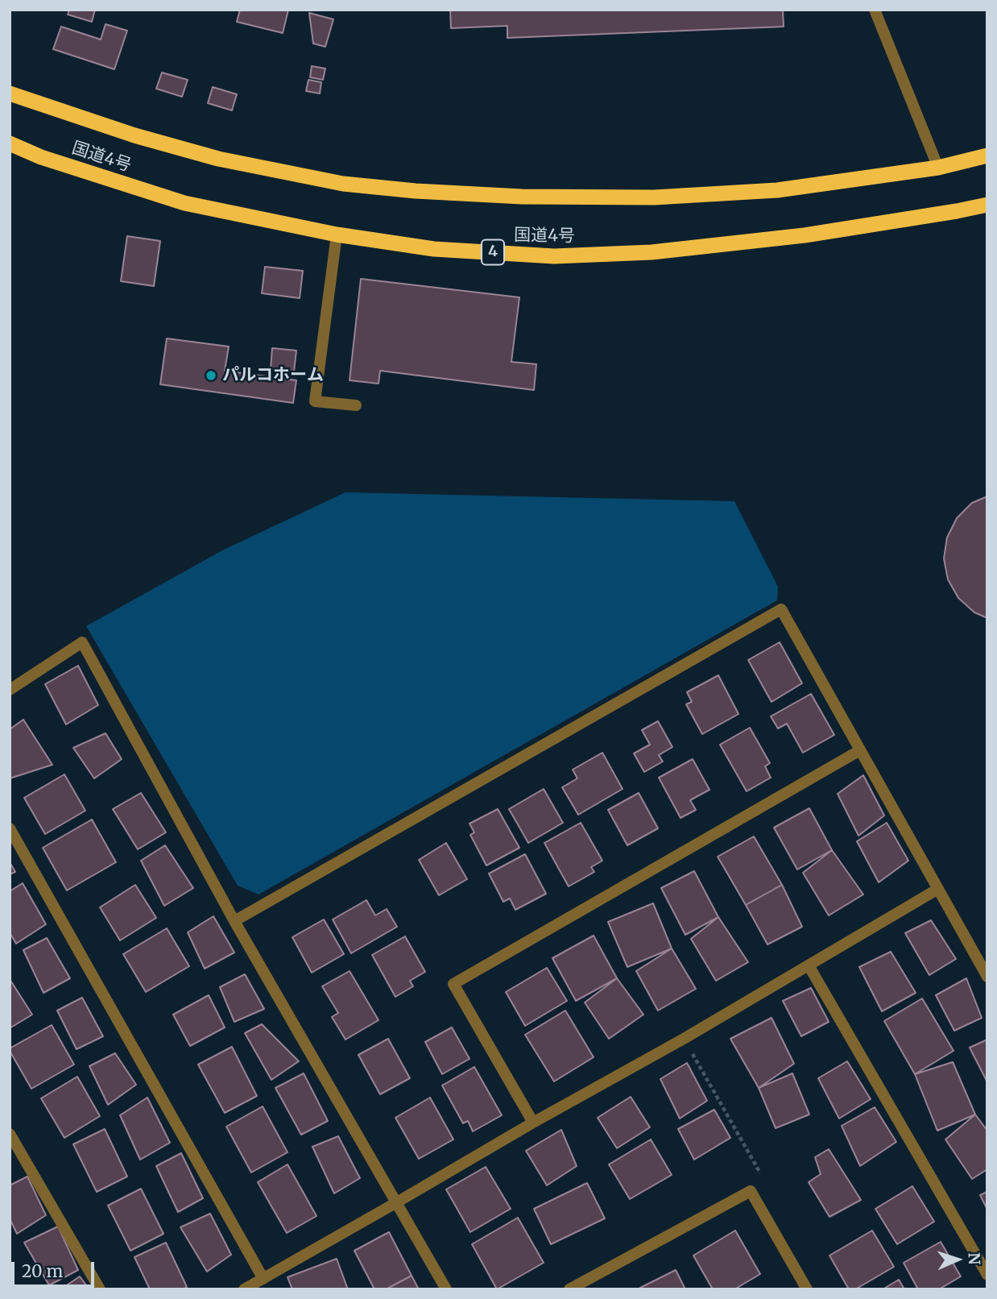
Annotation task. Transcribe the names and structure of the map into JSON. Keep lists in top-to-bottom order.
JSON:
{
  "streets": {
    "highway": ["国道4号", "4"]
  },
  "places": ["パルコホーム"],
  "scale_bar": "20 m",
  "north": "right"
}
